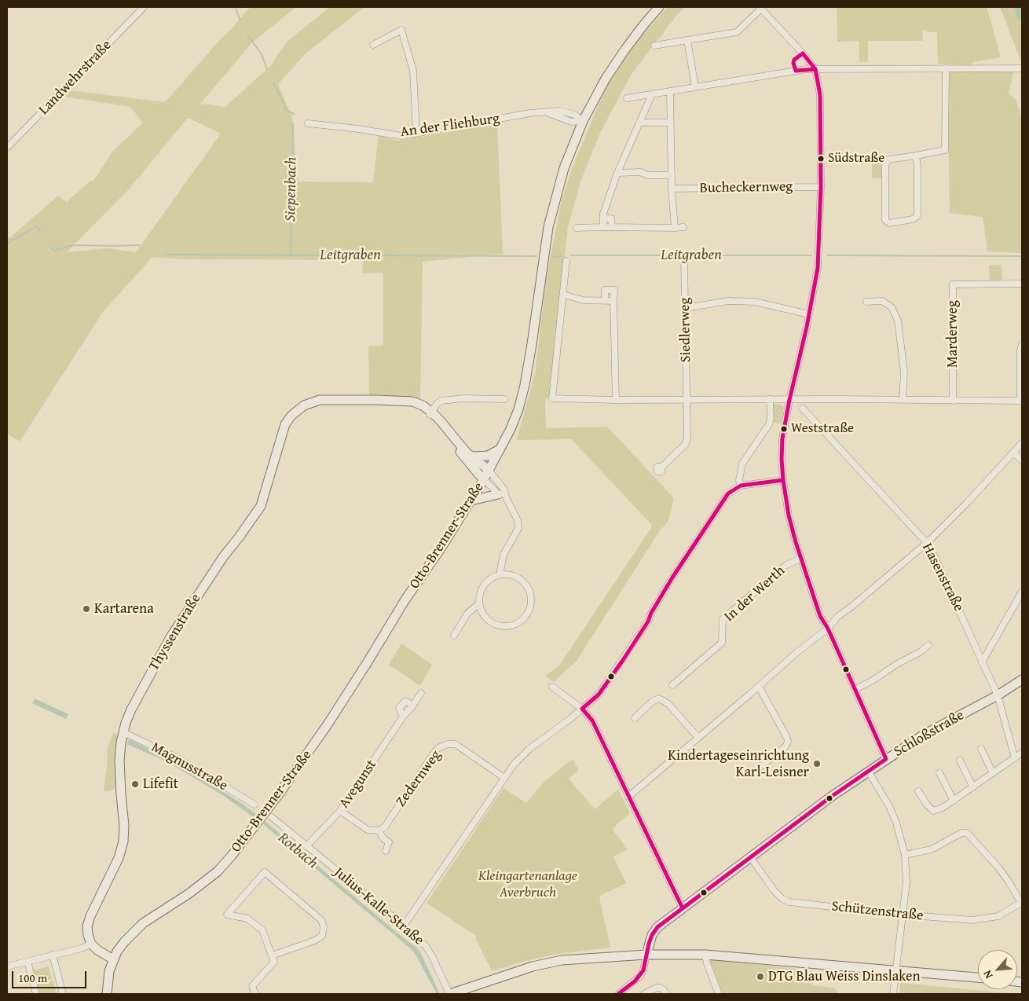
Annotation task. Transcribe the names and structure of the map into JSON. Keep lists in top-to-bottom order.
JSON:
{
  "streets": {
    "main road": ["Otto-Brenner-Straße", "Thyssenstraße", "Schloßstraße"],
    "street": [
      "Landwehrstraße",
      "An der Fliehburg",
      "Bucheckernweg",
      "Siedlerweg",
      "Marderweg",
      "Hasenstraße",
      "In der Werth",
      "Magnusstraße",
      "Zedernweg",
      "Avegunst",
      "Julius-Kalle-Straße",
      "Schützenstraße"
    ]
  },
  "crossings": [
    ["An der Fliehburg", "Otto-Brenner-Straße"],
    ["Otto-Brenner-Straße", "Thyssenstraße"],
    ["Otto-Brenner-Straße", "Julius-Kalle-Straße"],
    ["Hasenstraße", "Schloßstraße"],
    ["Thyssenstraße", "Magnusstraße"],
    ["Schloßstraße", "Schützenstraße"],
    ["Avegunst", "Julius-Kalle-Straße"]
  ],
  "water": ["Siepenbach", "Leitgraben", "Rotbach"],
  "parks": ["Kleingartenanlage Averbruch"],
  "places": [
    "Südstraße",
    "Weststraße",
    "Kartarena",
    "Kindertageseinrichtung Karl-Leisner",
    "Lifefit",
    "DTG Blau Weiss Dinslaken"
  ],
  "scale_bar": "100 m",
  "north": "bottom left"
}
